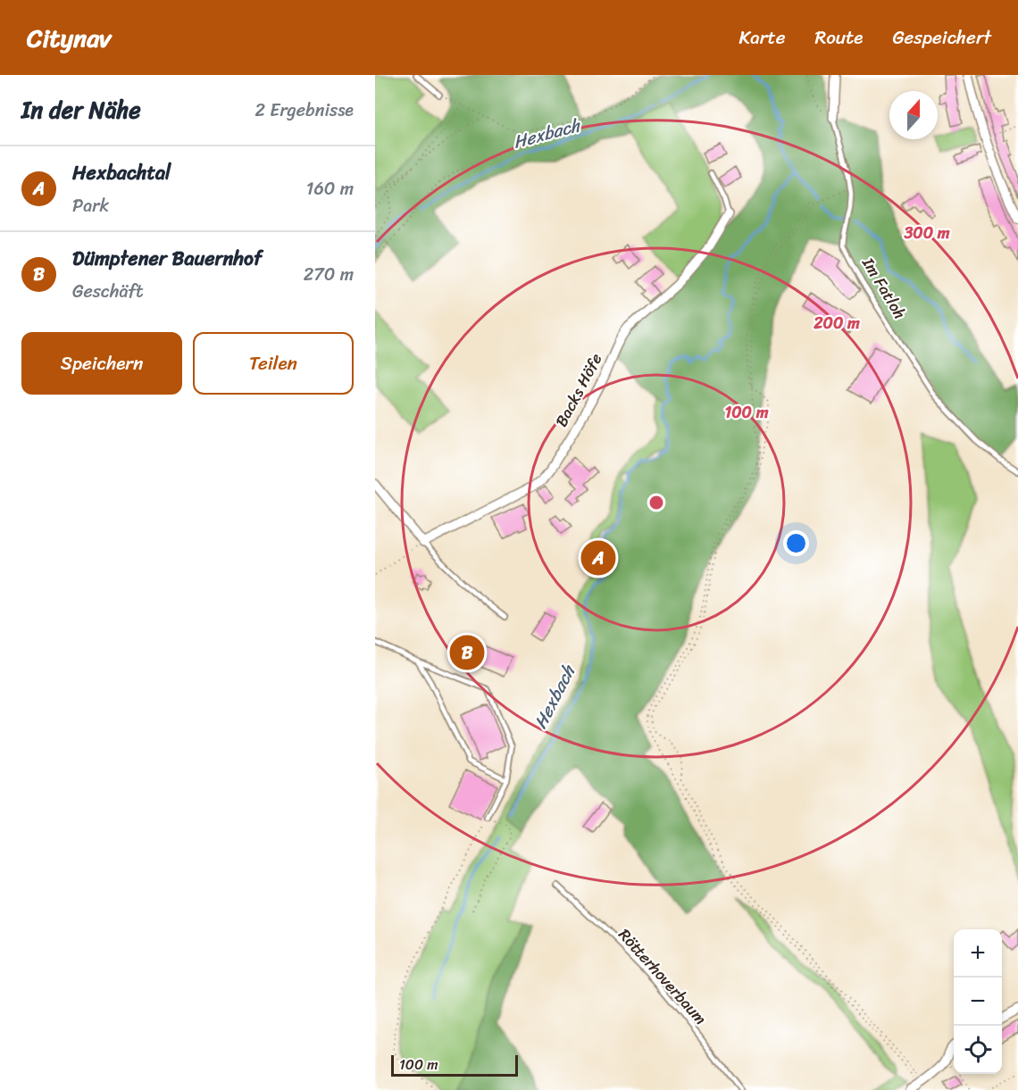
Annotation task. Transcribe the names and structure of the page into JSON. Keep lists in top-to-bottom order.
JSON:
{
  "streets": {
    "street": ["Im Fatloh", "Backs Höfe"],
    "lane": ["Rötterhoverbaum"]
  },
  "water": ["Hexbach"],
  "scale_bar": "100 m",
  "north": "top",
  "page": {
    "header": "Citynav",
    "nav": ["Karte", "Route", "Gespeichert"],
    "heading": ["In der Nähe", "2 Ergebnisse"],
    "list": [
      {
        "mark": "A",
        "name": "Hexbachtal",
        "note": "Park",
        "value": "160 m"
      },
      {
        "mark": "B",
        "name": "Dümptener Bauernhof",
        "note": "Geschäft",
        "value": "270 m"
      }
    ],
    "buttons": ["Speichern", "Teilen"],
    "pins": ["A", "B"],
    "map_buttons": ["+", "−"],
    "scale": "100 m"
  },
  "rings": ["300 m", "200 m", "100 m"]
}
